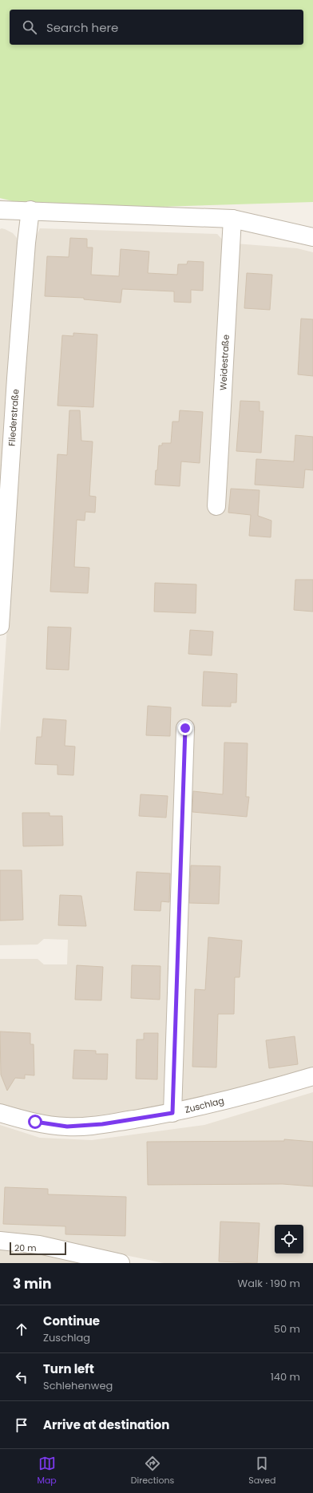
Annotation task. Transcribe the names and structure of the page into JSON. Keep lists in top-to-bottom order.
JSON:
{
  "streets": {
    "street": ["Weidestraße", "Fliederstraße", "Zuschlag"]
  },
  "scale_bar": "20 m",
  "page": {
    "search": "Search here",
    "scale": "20 m",
    "heading": ["3 min", "Walk · 190 m"],
    "list": [
      ["Continue", "Zuschlag", "50 m"],
      ["Turn left", "Schlehenweg", "140 m"],
      "Arrive at destination"
    ],
    "nav": ["Map", "Directions", "Saved"]
  }
}
